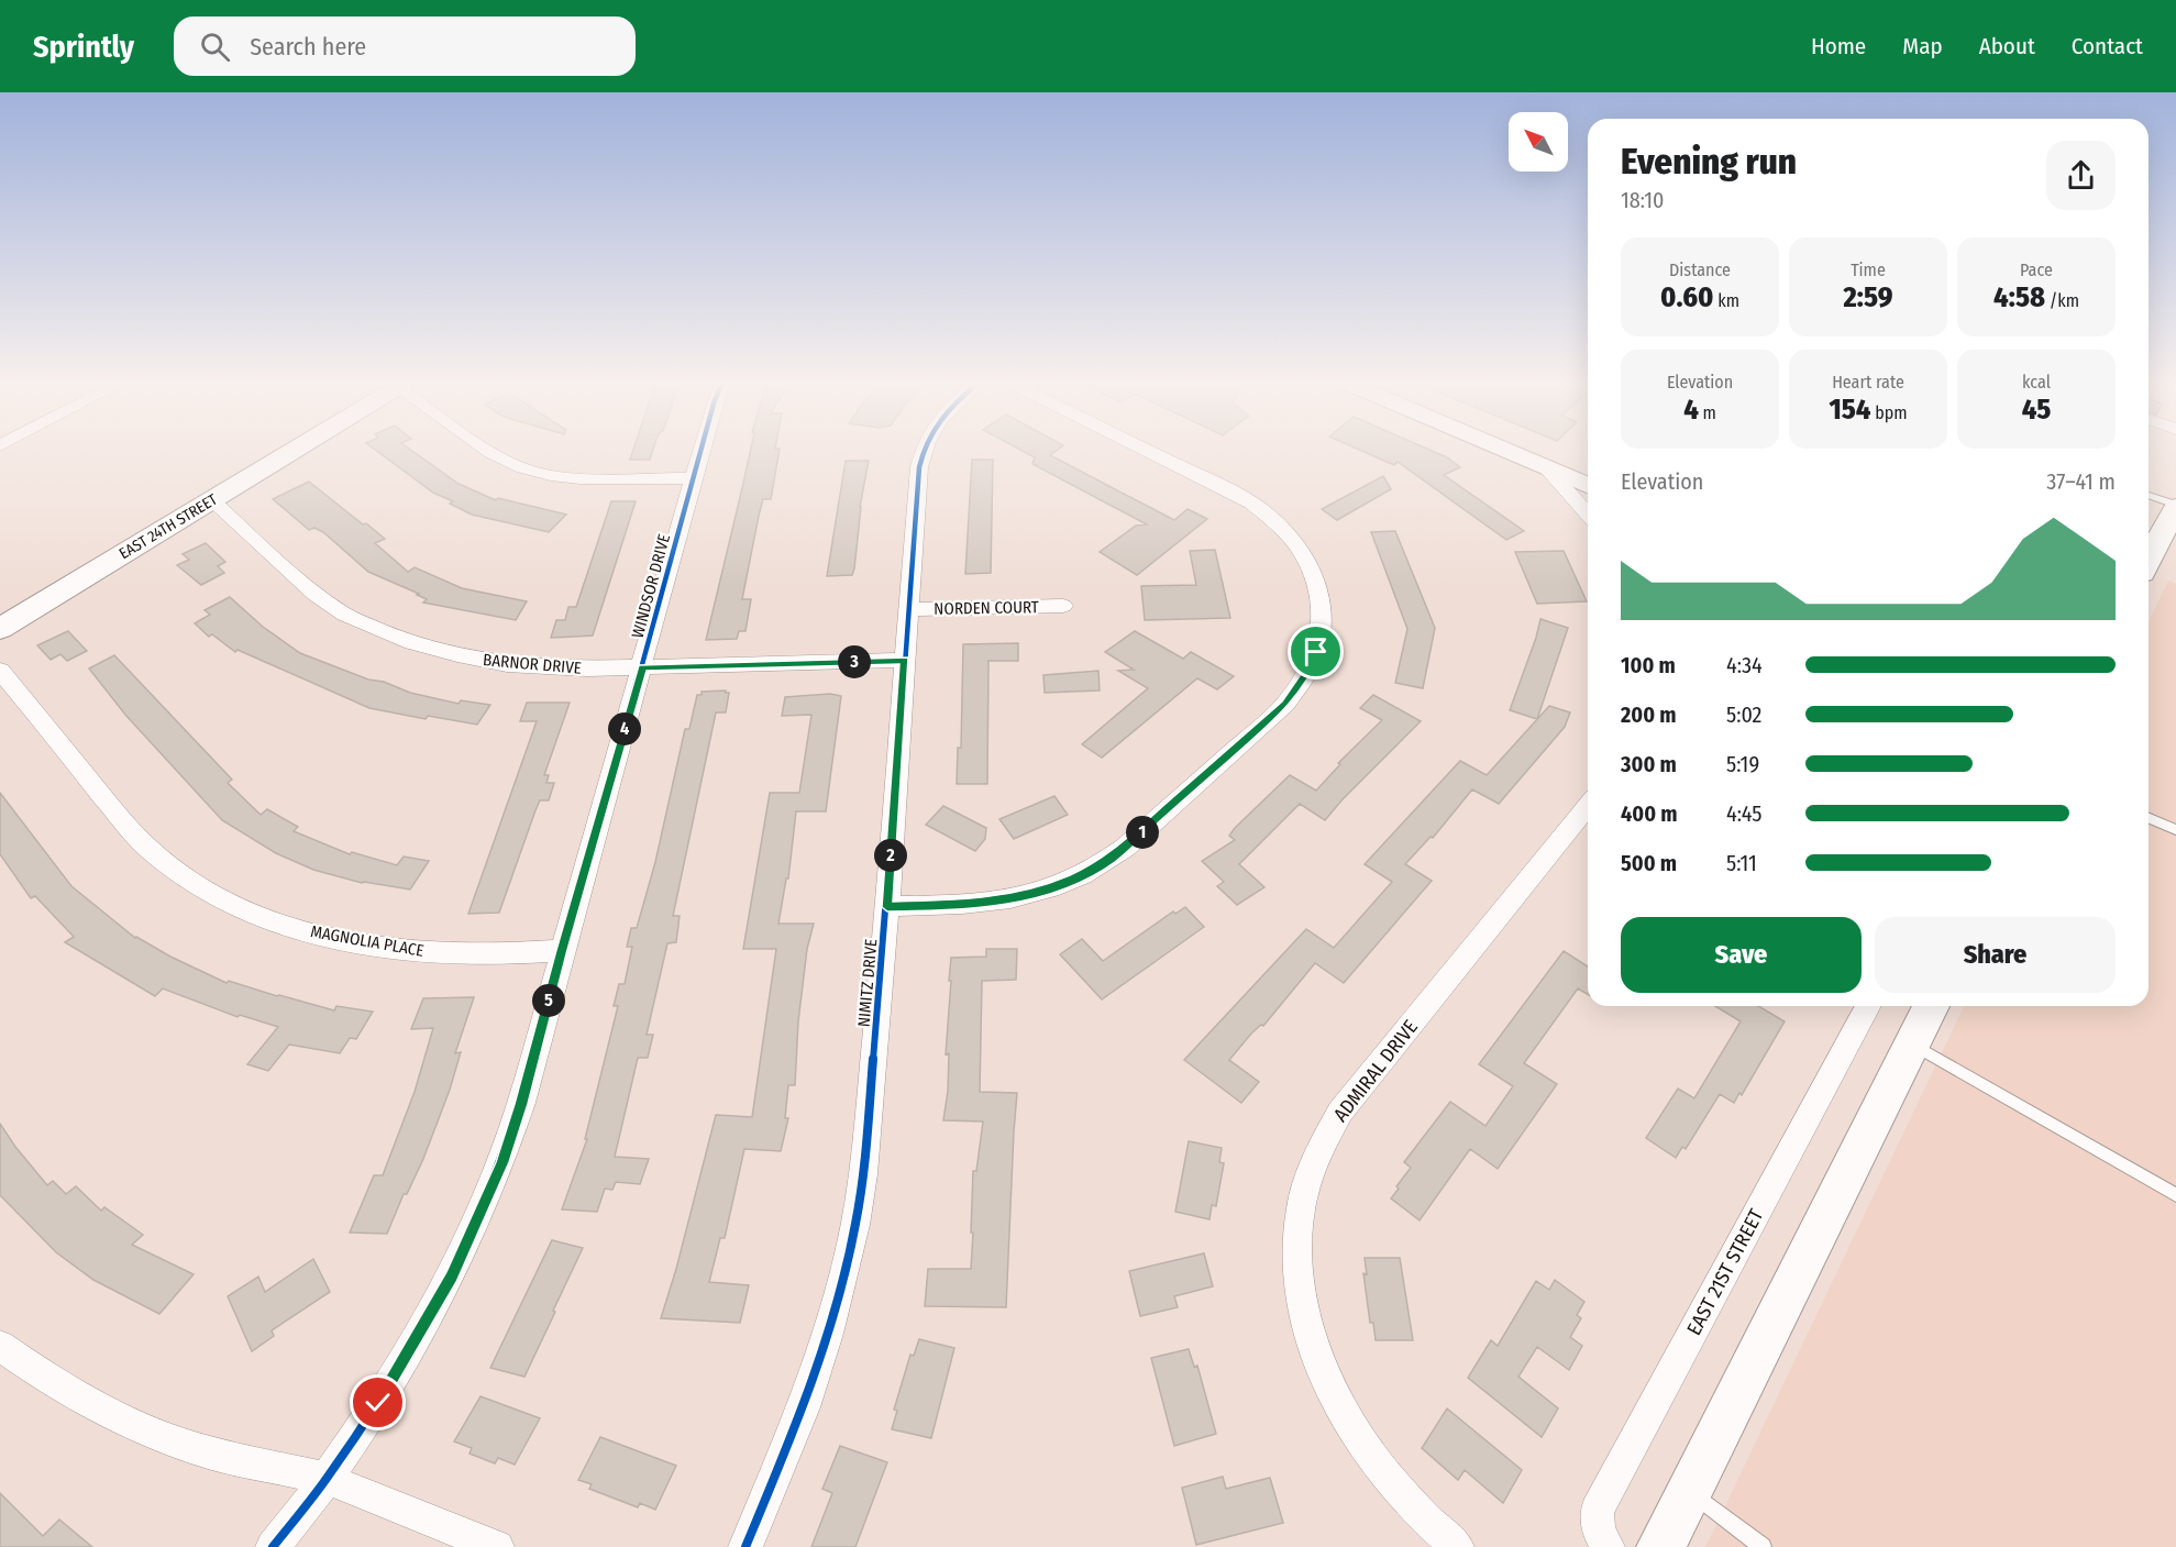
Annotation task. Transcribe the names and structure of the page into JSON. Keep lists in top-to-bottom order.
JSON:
{
  "streets": {
    "street": [
      "EAST 24TH STREET",
      "WINDSOR DRIVE",
      "NORDEN COURT",
      "BARNOR DRIVE",
      "MAGNOLIA PLACE",
      "NIMITZ DRIVE",
      "ADMIRAL DRIVE",
      "EAST 21ST STREET"
    ]
  },
  "crossings": [
    ["EAST 24TH STREET", "BARNOR DRIVE"],
    ["WINDSOR DRIVE", "BARNOR DRIVE"],
    ["WINDSOR DRIVE", "MAGNOLIA PLACE"],
    ["NORDEN COURT", "NIMITZ DRIVE"],
    ["BARNOR DRIVE", "NIMITZ DRIVE"]
  ],
  "north": "top left",
  "page": {
    "header": "Sprintly",
    "search": "Search here",
    "nav": [
      "Home",
      "Map",
      "About",
      "Contact"
    ],
    "heading": ["Evening run", "18:10"],
    "stats": [
      ["Distance", "0.60 km"],
      ["Time", "2:59"],
      ["Pace", "4:58 /km"],
      ["Elevation", "4 m"],
      ["Heart rate", "154 bpm"],
      ["kcal", "45"]
    ],
    "chart": ["Elevation", "37–41 m"],
    "list": [
      {
        "name": "100 m",
        "note": "4:34"
      },
      {
        "name": "200 m",
        "note": "5:02"
      },
      {
        "name": "300 m",
        "note": "5:19"
      },
      {
        "name": "400 m",
        "note": "4:45"
      },
      {
        "name": "500 m",
        "note": "5:11"
      }
    ],
    "pins": [
      "3",
      "4",
      "1",
      "2",
      "5"
    ],
    "buttons": ["Save", "Share"]
  }
}
